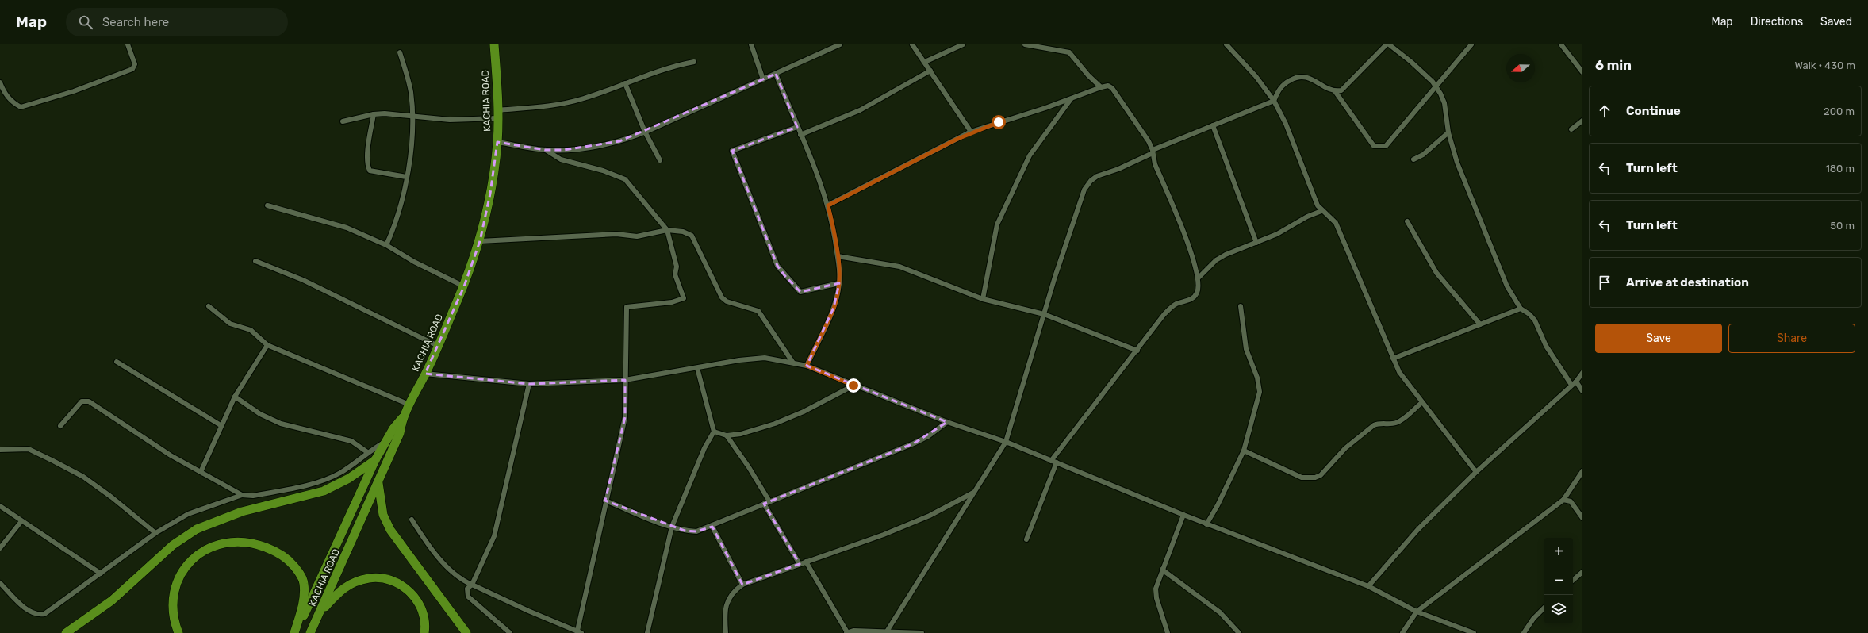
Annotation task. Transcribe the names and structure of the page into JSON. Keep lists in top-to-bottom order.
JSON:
{
  "streets": {
    "highway": ["KACHIA ROAD"]
  },
  "north": "left",
  "page": {
    "header": "Map",
    "search": "Search here",
    "nav": ["Map", "Directions", "Saved"],
    "heading": ["6 min", "Walk · 430 m"],
    "list": [
      ["Continue", "200 m"],
      ["Turn left", "180 m"],
      ["Turn left", "50 m"],
      "Arrive at destination"
    ],
    "buttons": ["Save", "Share"],
    "map_buttons": ["+", "−"]
  }
}
